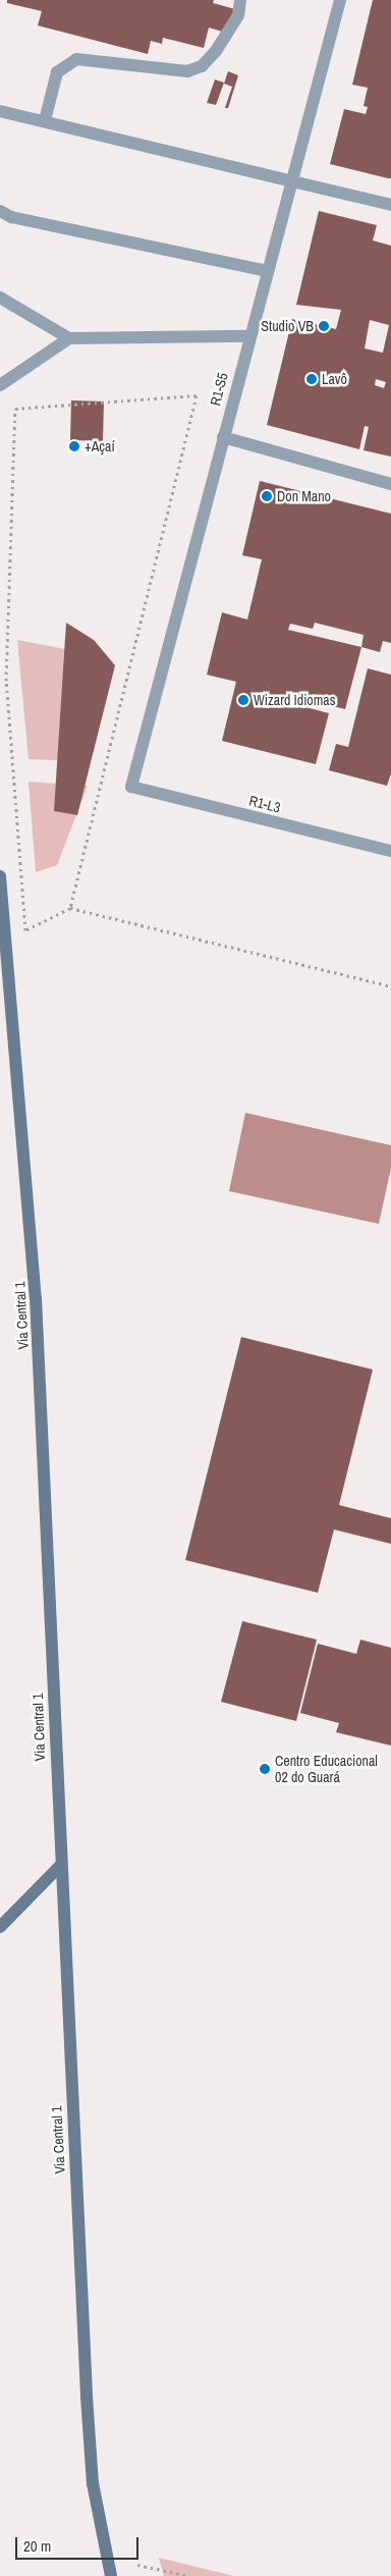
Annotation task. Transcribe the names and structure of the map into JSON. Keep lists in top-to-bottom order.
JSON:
{
  "streets": {
    "main road": ["Via Central 1"],
    "street": ["R1-S5", "R1-L3"]
  },
  "crossings": [
    ["R1-S5", "R1-L3"]
  ],
  "places": [
    "Studio VB",
    "Lavô",
    "+Açaí",
    "Don Mano",
    "Wizard Idiomas",
    "Centro Educacional 02 do Guará"
  ],
  "scale_bar": "20 m"
}
